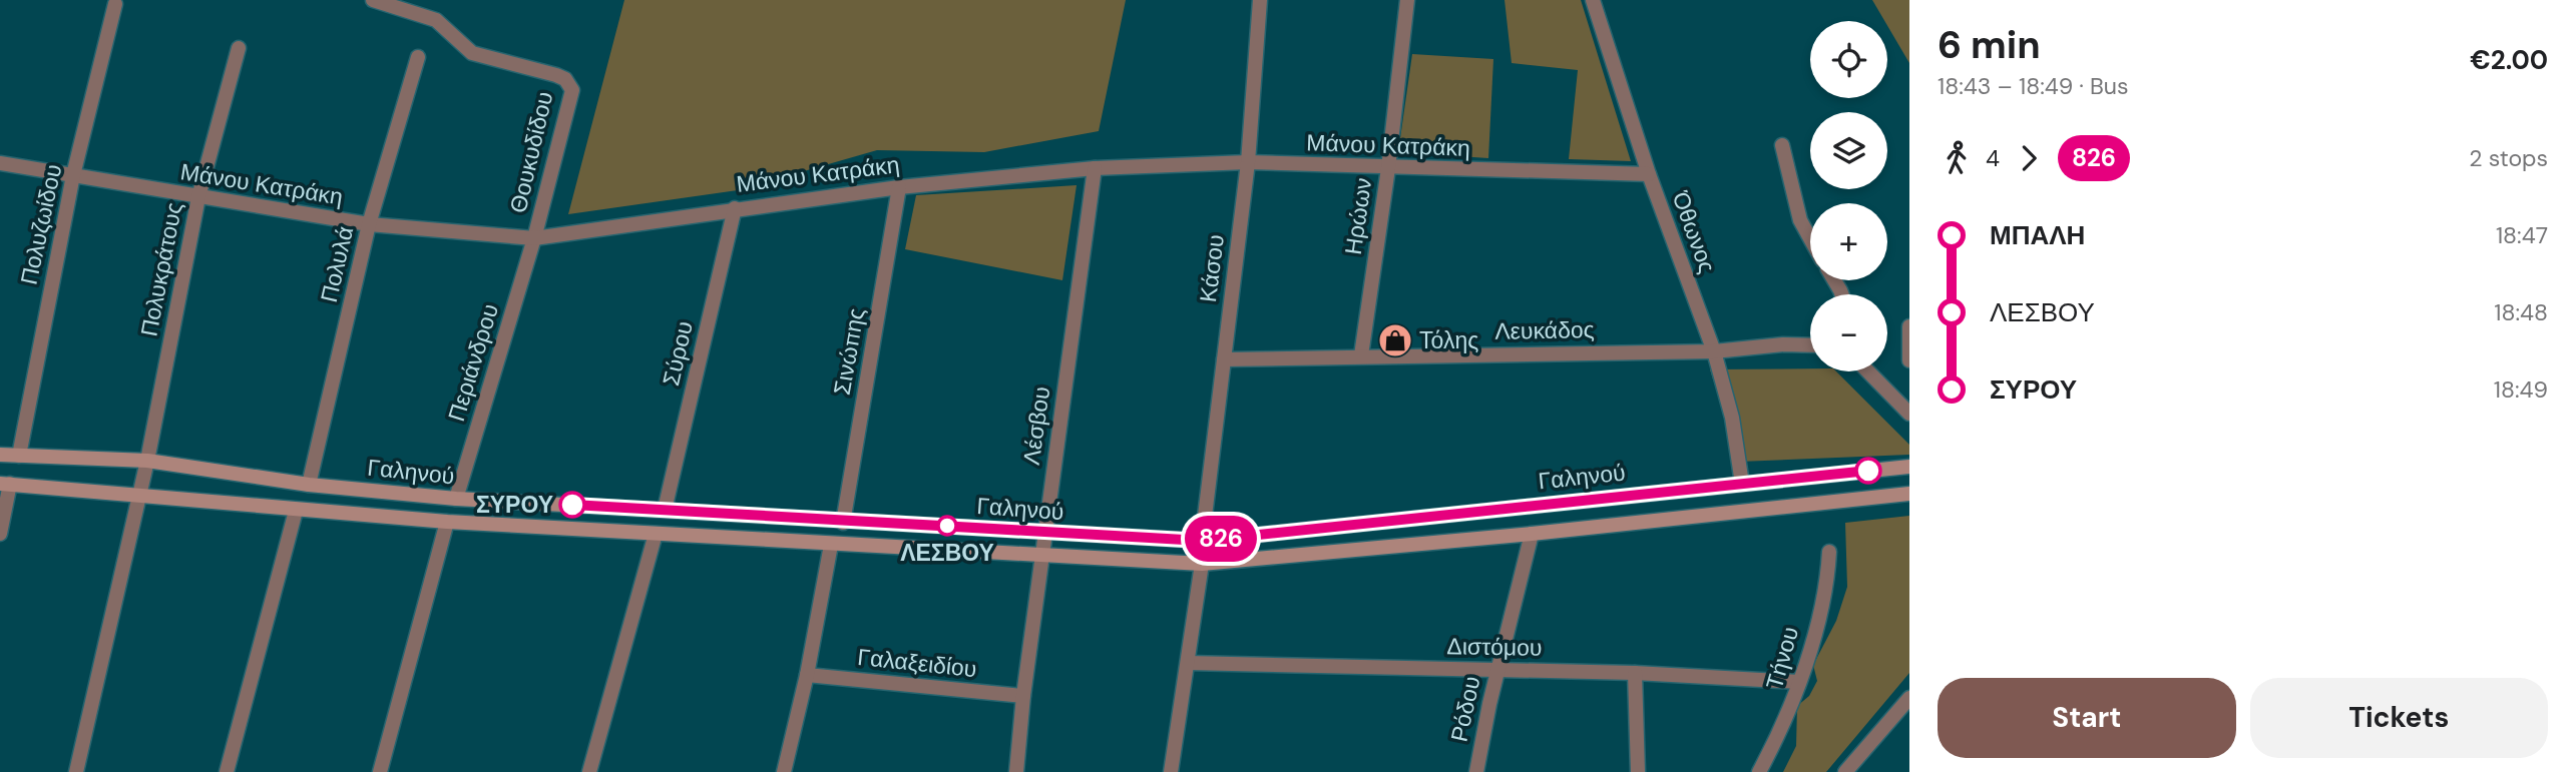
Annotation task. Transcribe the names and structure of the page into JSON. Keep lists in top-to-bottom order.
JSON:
{
  "streets": {
    "street": [
      "Μάνου Κατράκη",
      "Θουκυδίδου",
      "Ηρώων",
      "Πολυζωίδου",
      "Όθωνος",
      "Πολυλά",
      "Κάσου",
      "Πολυκράτους",
      "Λευκάδος",
      "Σινώπης",
      "Σύρου",
      "Περιάνδρου",
      "Λέσβου",
      "Γαληνού",
      "Διστόμου",
      "Τήνου",
      "Γαλαξειδίου",
      "Ρόδου"
    ]
  },
  "crossings": [
    ["Μάνου Κατράκη", "Θουκυδίδου"],
    ["Μάνου Κατράκη", "Ηρώων"],
    ["Μάνου Κατράκη", "Πολυζωίδου"],
    ["Μάνου Κατράκη", "Όθωνος"],
    ["Μάνου Κατράκη", "Πολυλά"],
    ["Μάνου Κατράκη", "Κάσου"],
    ["Μάνου Κατράκη", "Πολυκράτους"],
    ["Μάνου Κατράκη", "Σινώπης"],
    ["Μάνου Κατράκη", "Σύρου"],
    ["Μάνου Κατράκη", "Περιάνδρου"],
    ["Μάνου Κατράκη", "Λέσβου"],
    ["Θουκυδίδου", "Περιάνδρου"],
    ["Ηρώων", "Λευκάδος"],
    ["Πολυζωίδου", "Γαληνού"],
    ["Όθωνος", "Λευκάδος"],
    ["Όθωνος", "Γαληνού"],
    ["Πολυλά", "Γαληνού"],
    ["Κάσου", "Λευκάδος"],
    ["Κάσου", "Γαληνού"],
    ["Πολυκράτους", "Γαληνού"],
    ["Σινώπης", "Γαληνού"],
    ["Σύρου", "Γαληνού"],
    ["Περιάνδρου", "Γαληνού"],
    ["Λέσβου", "Γαληνού"],
    ["Λέσβου", "Γαλαξειδίου"],
    ["Γαληνού", "Ρόδου"],
    ["Διστόμου", "Τήνου"],
    ["Διστόμου", "Ρόδου"]
  ],
  "places": {
    "shop": ["Τόλης"],
    "other": ["ΣΥΡΟΥ", "ΛΕΣΒΟΥ"]
  },
  "lines": ["bus line 826"],
  "page": {
    "on_map": "826",
    "heading": ["6 min", "18:43 – 18:49 · Bus", "€2.00"],
    "map_buttons": ["+", "−"],
    "legs": ["4", "826", "2 stops"],
    "list": [
      {
        "name": "ΜΠΑΛΗ",
        "value": "18:47"
      },
      {
        "name": "ΛΕΣΒΟΥ",
        "value": "18:48"
      },
      {
        "name": "ΣΥΡΟΥ",
        "value": "18:49"
      }
    ],
    "buttons": ["Start", "Tickets"]
  }
}
